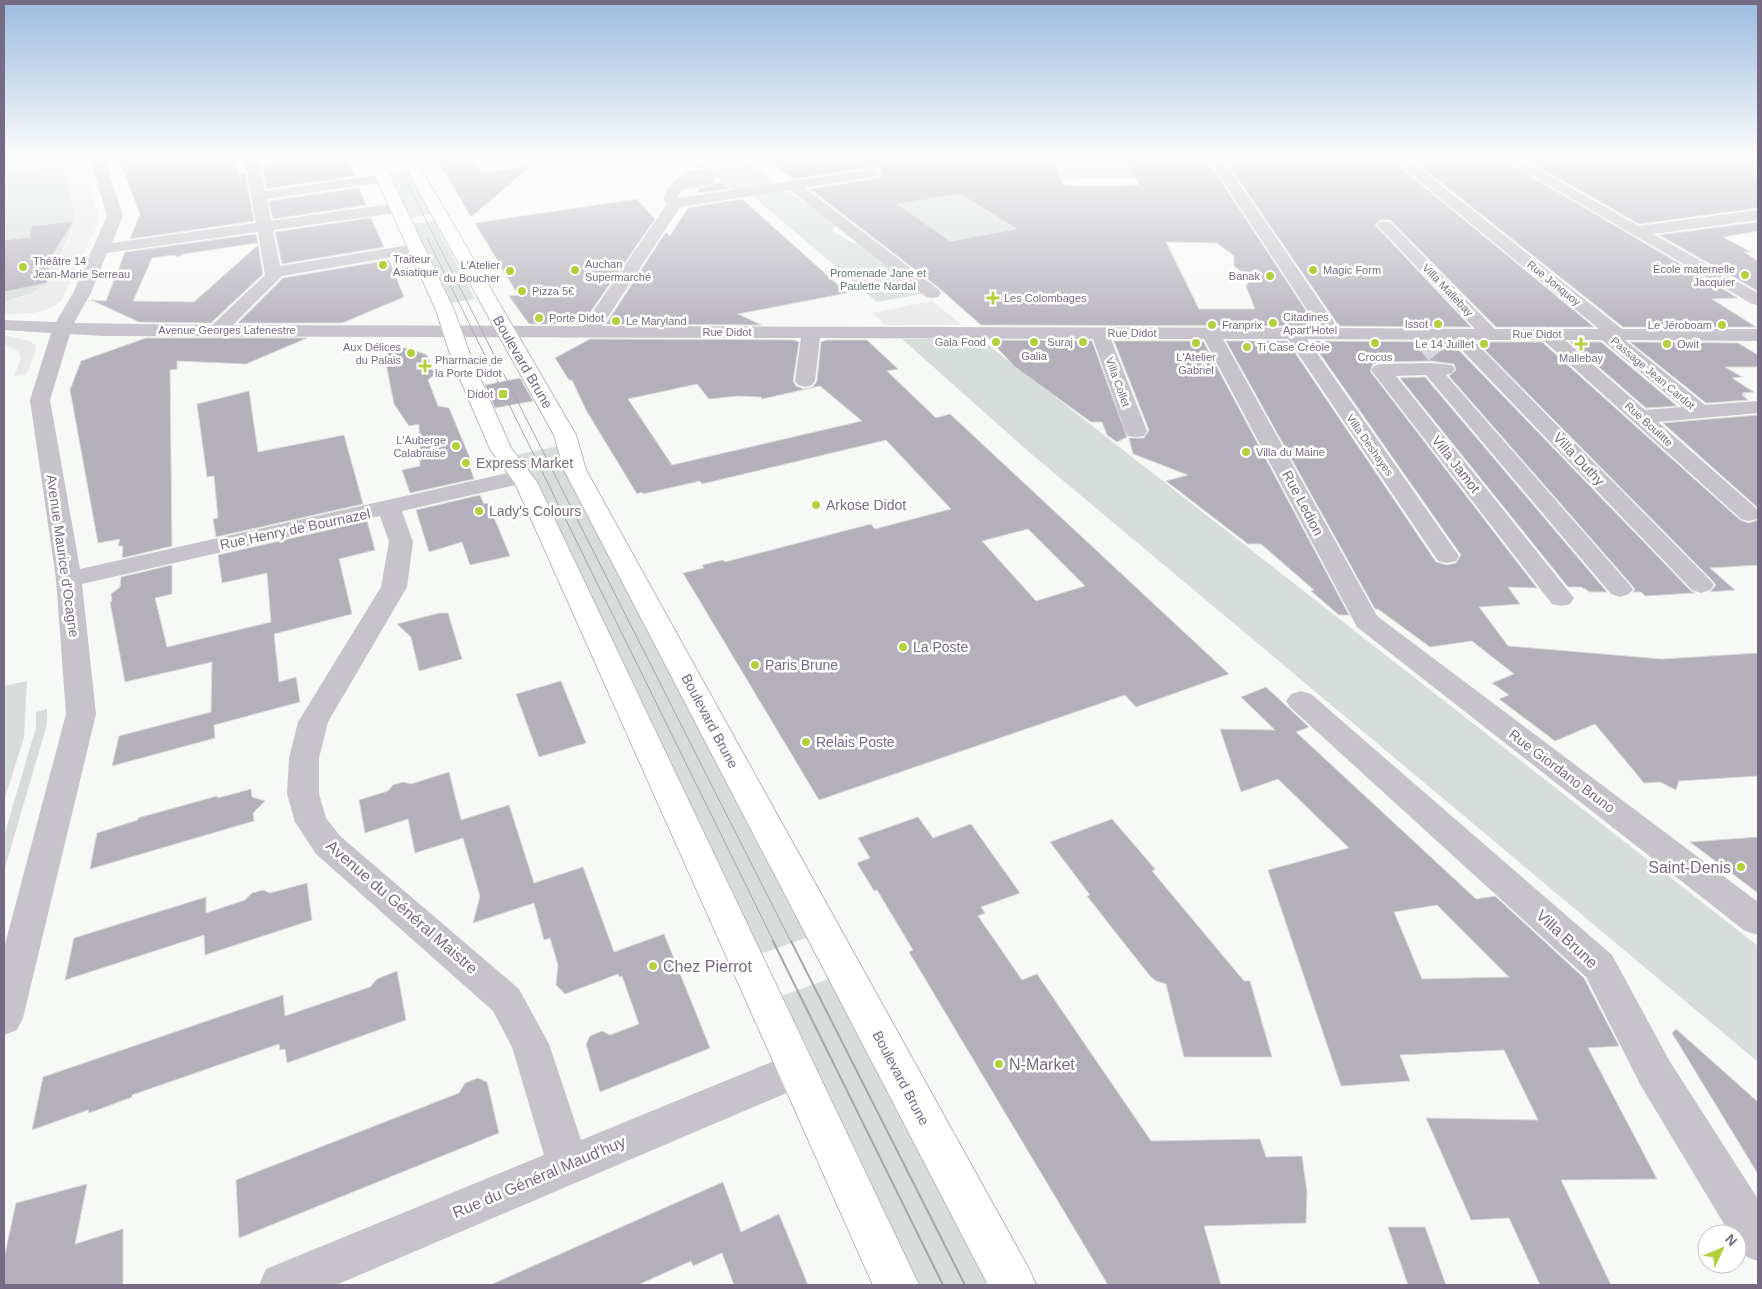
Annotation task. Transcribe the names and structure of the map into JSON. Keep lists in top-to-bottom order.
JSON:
{
  "streets": {
    "main road": ["Boulevard Brune"],
    "street": [
      "Rue Jonquoy",
      "Villa Mallebay",
      "Avenue Georges Lafenestre",
      "Rue Didot",
      "Passage Jean Cardot",
      "Villa Collet",
      "Rue Boulitte",
      "Villa Deshayes",
      "Villa Duthy",
      "Villa Jamot",
      "Rue Ledion",
      "Rue Henry de Bournazel",
      "Avenue Maurice d'Ocagne",
      "Rue Giordano Bruno",
      "Avenue du Général Maistre",
      "Villa Brune",
      "Rue du Général Maud'huy"
    ]
  },
  "crossings": [
    ["Rue Jonquoy", "Rue Didot"],
    ["Rue Jonquoy", "Passage Jean Cardot"],
    ["Villa Mallebay", "Rue Didot"],
    ["Avenue Georges Lafenestre", "Rue Didot"],
    ["Avenue Georges Lafenestre", "Boulevard Brune"],
    ["Avenue Georges Lafenestre", "Avenue Maurice d'Ocagne"],
    ["Rue Didot", "Boulevard Brune"],
    ["Rue Didot", "Passage Jean Cardot"],
    ["Rue Didot", "Villa Collet"],
    ["Rue Didot", "Rue Boulitte"],
    ["Rue Didot", "Villa Deshayes"],
    ["Rue Didot", "Villa Duthy"],
    ["Rue Didot", "Villa Jamot"],
    ["Rue Didot", "Rue Ledion"],
    ["Rue Ledion", "Rue Giordano Bruno"],
    ["Rue Henry de Bournazel", "Avenue Maurice d'Ocagne"],
    ["Rue Henry de Bournazel", "Avenue du Général Maistre"],
    ["Avenue du Général Maistre", "Rue du Général Maud'huy"]
  ],
  "parks": ["Promenade Jane et Paulette Nardal"],
  "places": {
    "other": [
      "Traiteur Asiatique",
      "Théâtre 14 Jean-Marie Serreau",
      "Auchan Supermarché",
      "Magic Form",
      "L'Atelier du Boucher",
      "École maternelle Jacquier",
      "Banak",
      "Pizza 5€",
      "Porte Didot",
      "Le Maryland",
      "Citadines Apart'Hotel",
      "Issot",
      "Franprix",
      "Le Jéroboam",
      "Gala Food",
      "Galia",
      "Suraj",
      "L'Atelier Gabriel",
      "Crocus",
      "Le 14 Juillet",
      "Owit",
      "Ti Case Créole",
      "Aux Délices du Palais",
      "L'Auberge Calabraise",
      "Villa du Maine",
      "Express Market",
      "Arkose Didot",
      "Lady's Colours",
      "La Poste",
      "Paris Brune",
      "Relais Poste",
      "Saint-Denis",
      "Chez Pierrot",
      "N-Market"
    ],
    "health": ["Les Colombages", "Mallebay", "Pharmacie de la Porte Didot"],
    "transit": ["Didot"]
  },
  "north": "top right"
}
